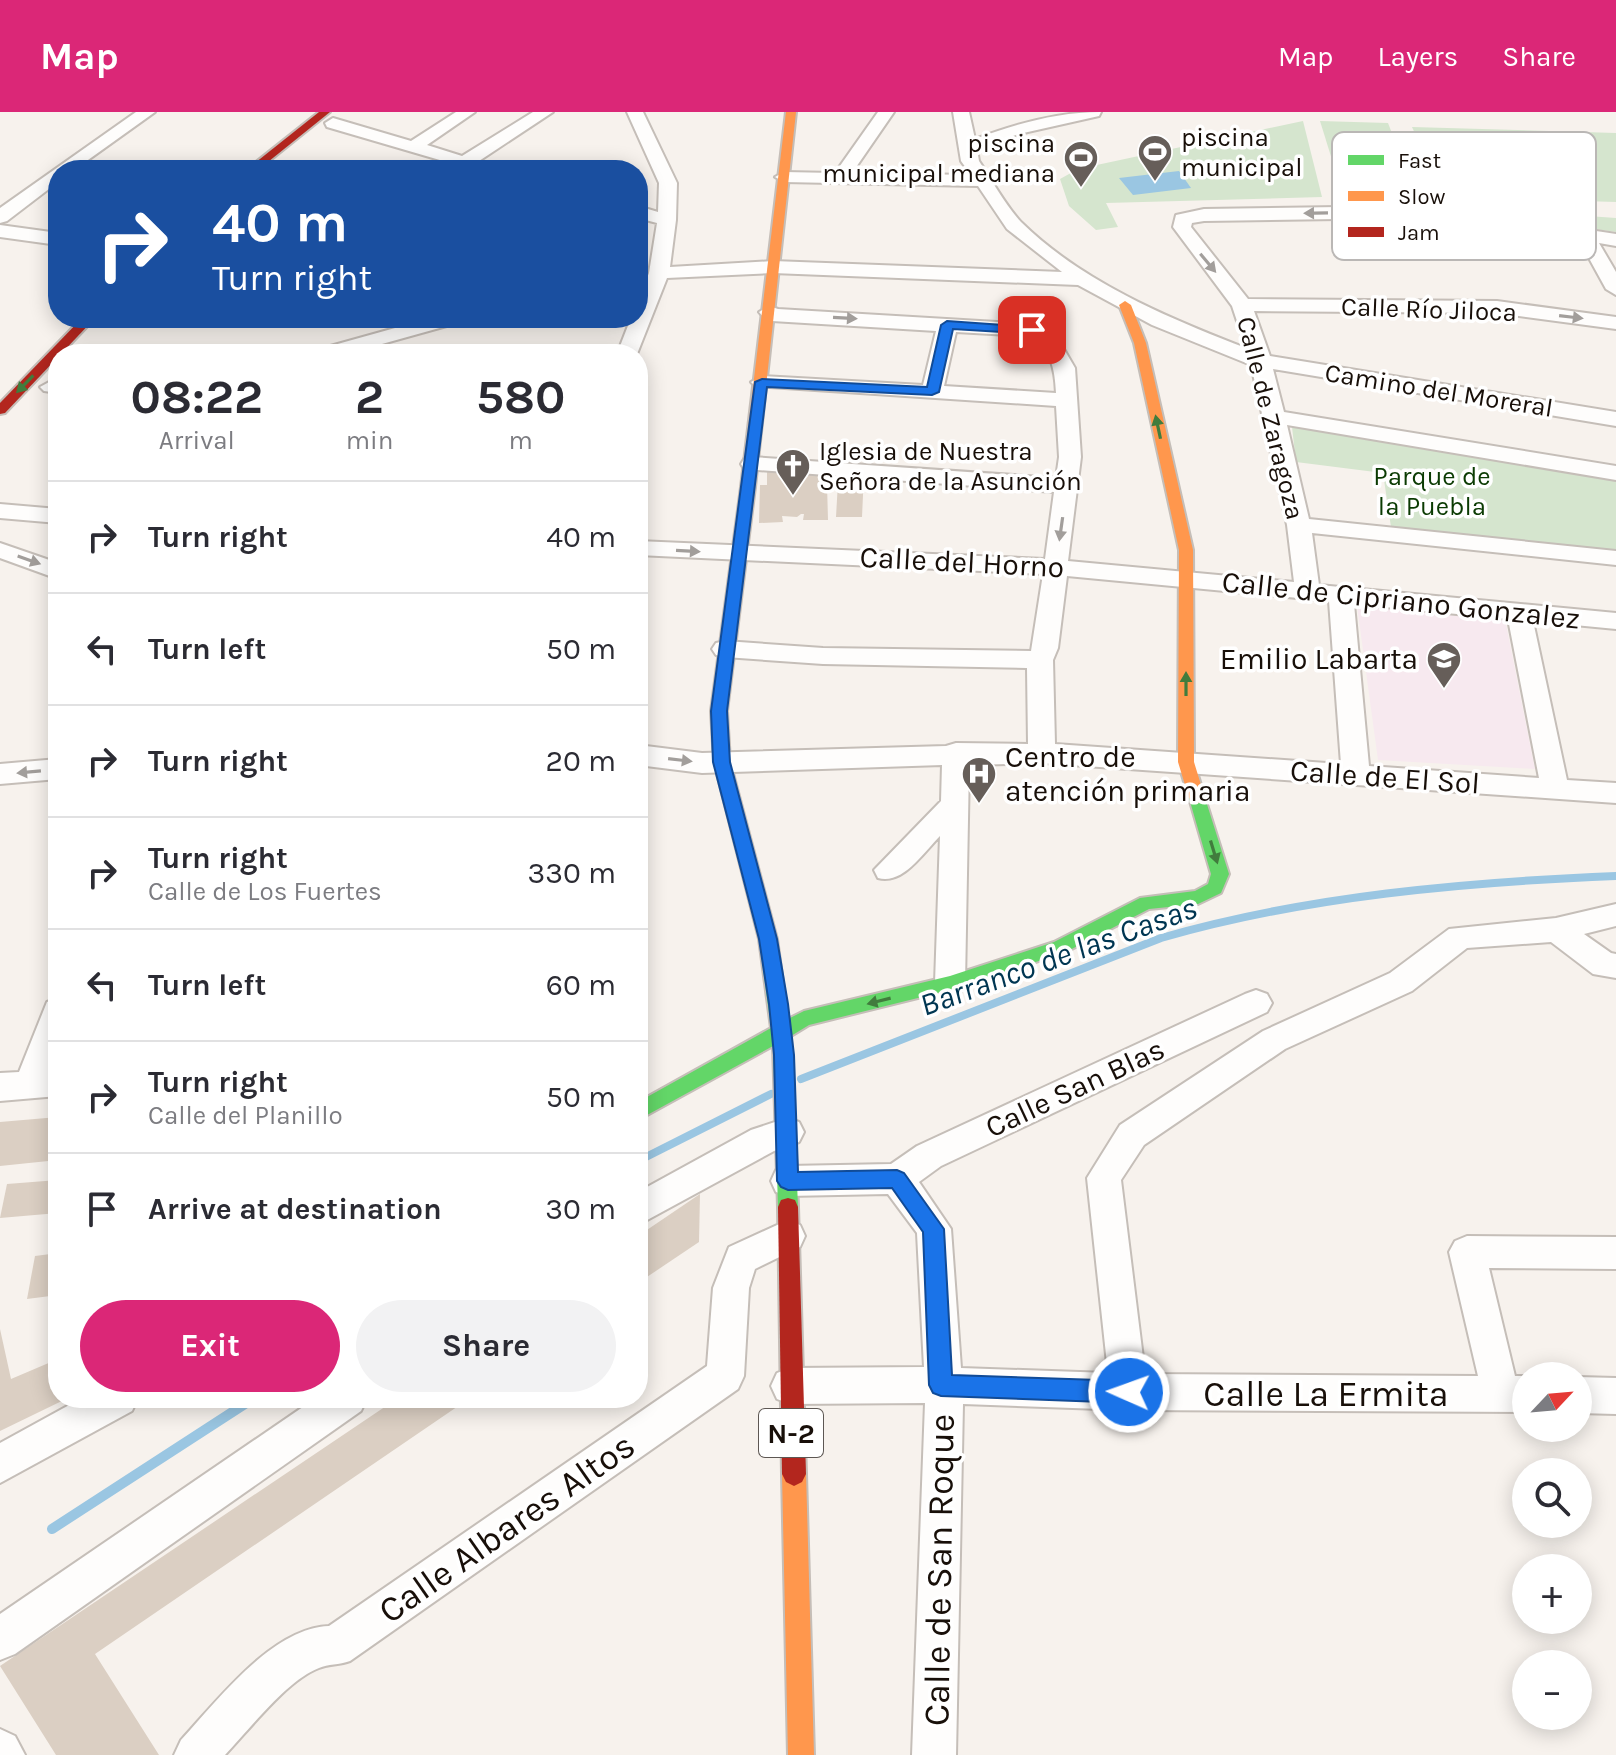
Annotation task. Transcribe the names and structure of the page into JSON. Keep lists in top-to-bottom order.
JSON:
{
  "streets": {
    "main road": ["N-2"],
    "street": [
      "Calle Río Jiloca",
      "Camino del Moreral",
      "Calle de Zaragoza",
      "Calle del Horno",
      "Calle de Cipriano Gonzalez",
      "Calle de El Sol",
      "Calle San Blas",
      "Calle La Ermita",
      "Calle Albares Altos",
      "Calle de San Roque"
    ]
  },
  "crossings": [
    ["Calle Río Jiloca", "Calle de Zaragoza"],
    ["Camino del Moreral", "Calle de Zaragoza"],
    ["Calle de Zaragoza", "Calle de Cipriano Gonzalez"],
    ["Calle del Horno", "Calle de Cipriano Gonzalez"],
    ["Calle del Horno", "N-2"],
    ["Calle de El Sol", "N-2"],
    ["Calle San Blas", "Calle de San Roque"],
    ["Calle La Ermita", "N-2"],
    ["Calle La Ermita", "Calle de San Roque"],
    ["N-2", "Calle Albares Altos"]
  ],
  "water": ["Barranco de las Casas"],
  "parks": ["Parque de la Puebla"],
  "places": {
    "sports": ["piscina municipal", "piscina municipal mediana"],
    "church": ["Iglesia de Nuestra Señora de la Asunción"],
    "school or university": ["Emilio Labarta"],
    "hospital": ["Centro de atención primaria"]
  },
  "legend": ["Fast", "Slow", "Jam"],
  "north": "top right",
  "page": {
    "header": "Map",
    "nav": ["Map", "Layers", "Share"],
    "turn": ["40 m", "Turn right"],
    "eta": [
      "08:22",
      "Arrival",
      "2",
      "min",
      "580",
      "m"
    ],
    "list": [
      {
        "name": "Turn right",
        "value": "40 m"
      },
      {
        "name": "Turn left",
        "value": "50 m"
      },
      {
        "name": "Turn right",
        "value": "20 m"
      },
      {
        "name": "Turn right",
        "note": "Calle de Los Fuertes",
        "value": "330 m"
      },
      {
        "name": "Turn left",
        "value": "60 m"
      },
      {
        "name": "Turn right",
        "note": "Calle del Planillo",
        "value": "50 m"
      },
      {
        "name": "Arrive at destination",
        "value": "30 m"
      }
    ],
    "buttons": ["Exit", "Share"],
    "map_buttons": ["+", "−"]
  }
}
